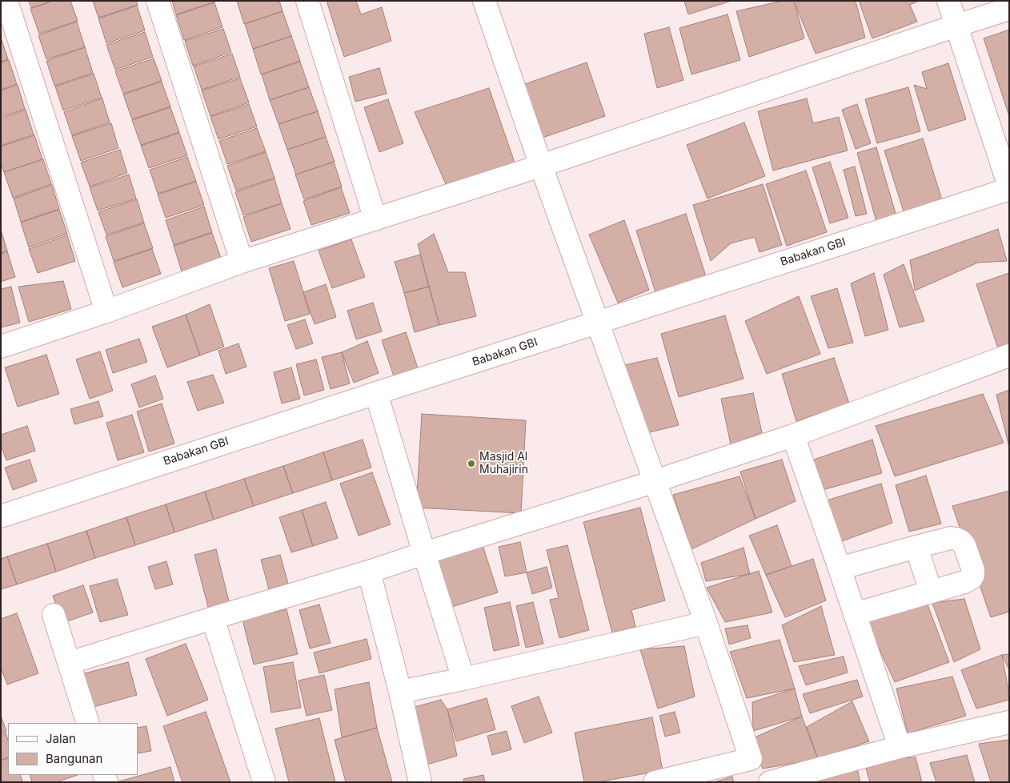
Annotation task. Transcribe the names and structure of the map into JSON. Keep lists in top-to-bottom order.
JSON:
{
  "streets": {
    "street": ["Babakan GBI"]
  },
  "places": ["Masjid Al Muhajirin"],
  "legend": ["Jalan", "Bangunan"]
}
